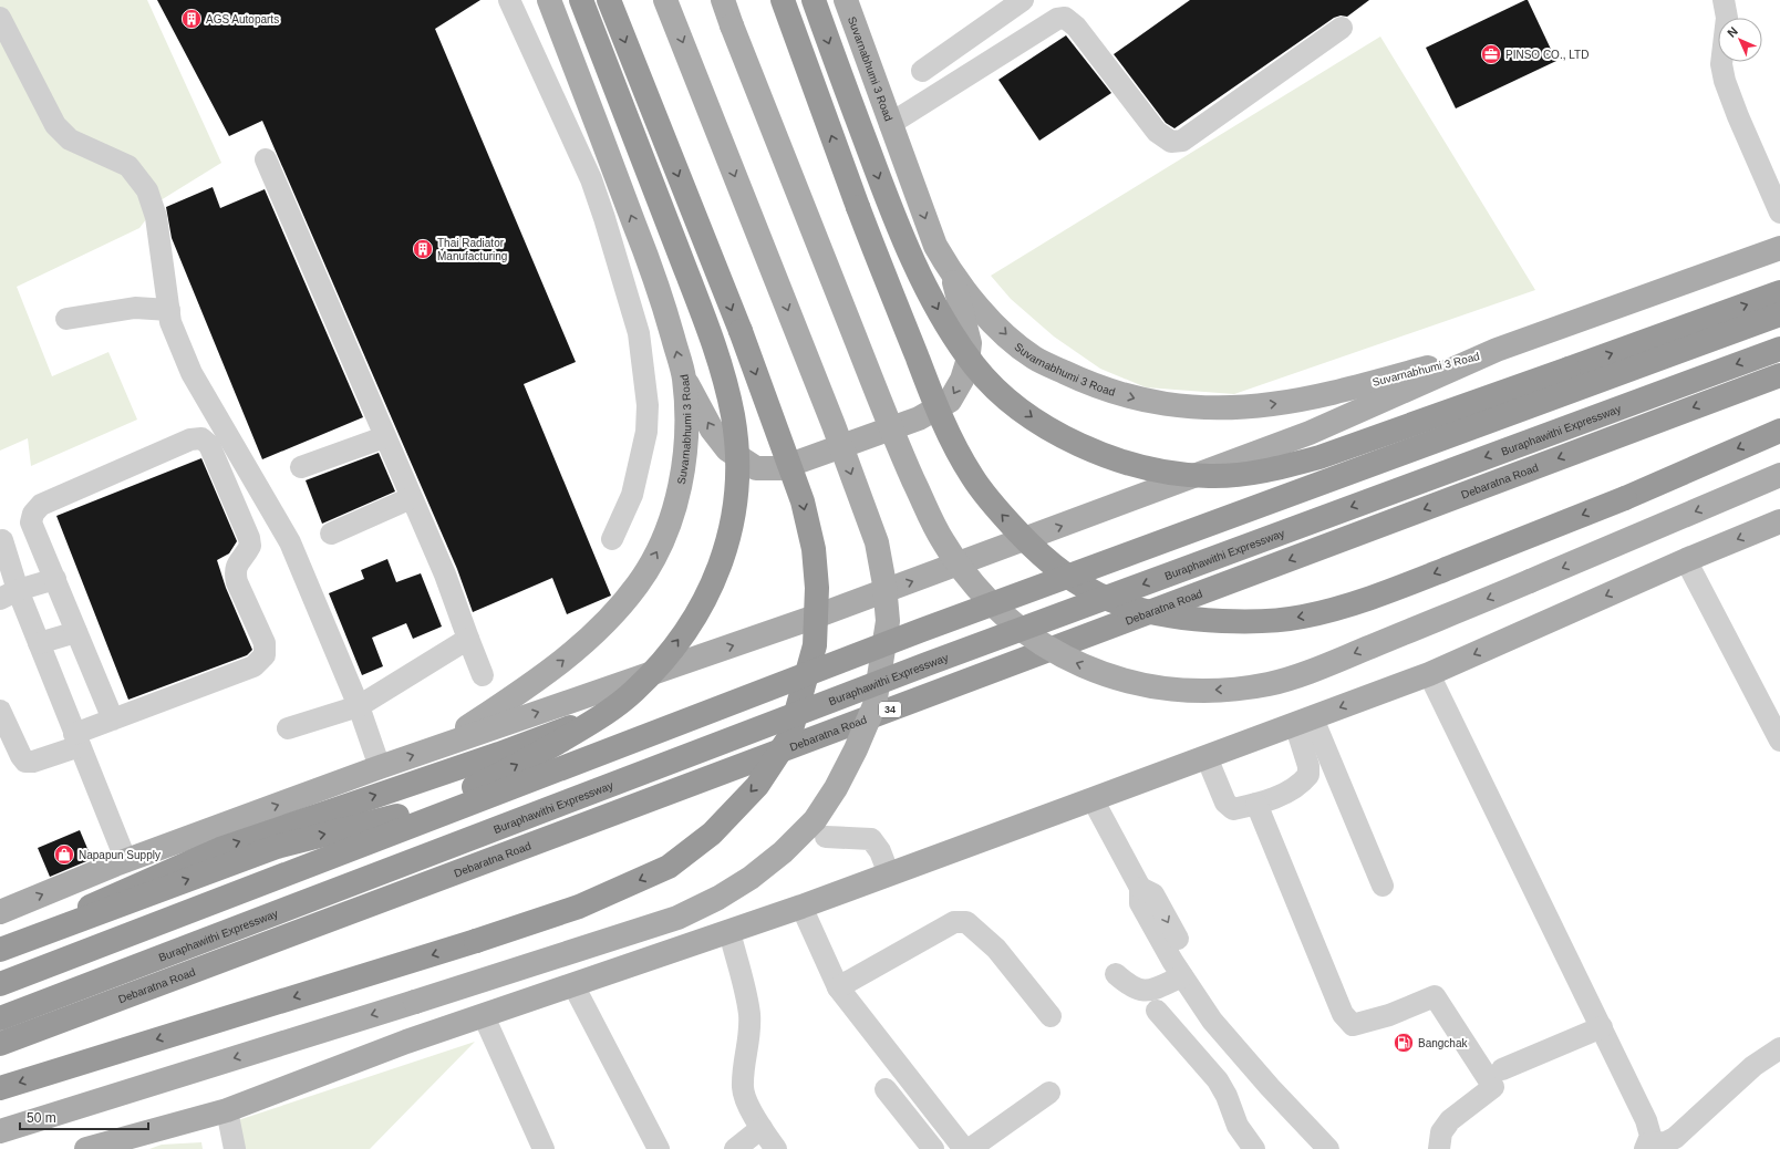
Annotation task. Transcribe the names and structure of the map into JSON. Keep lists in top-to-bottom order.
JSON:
{
  "streets": {
    "highway": ["Buraphawithi Expressway", "Debaratna Road", "34"],
    "main road": ["Suvarnabhumi 3 Road"]
  },
  "places": {
    "building": ["AGS Autoparts", "Thai Radiator Manufacturing"],
    "office": ["PINSO CO., LTD"],
    "shop": ["Napapun Supply"],
    "fuel station": ["Bangchak"]
  },
  "scale_bar": "50 m",
  "north": "top left"
}
